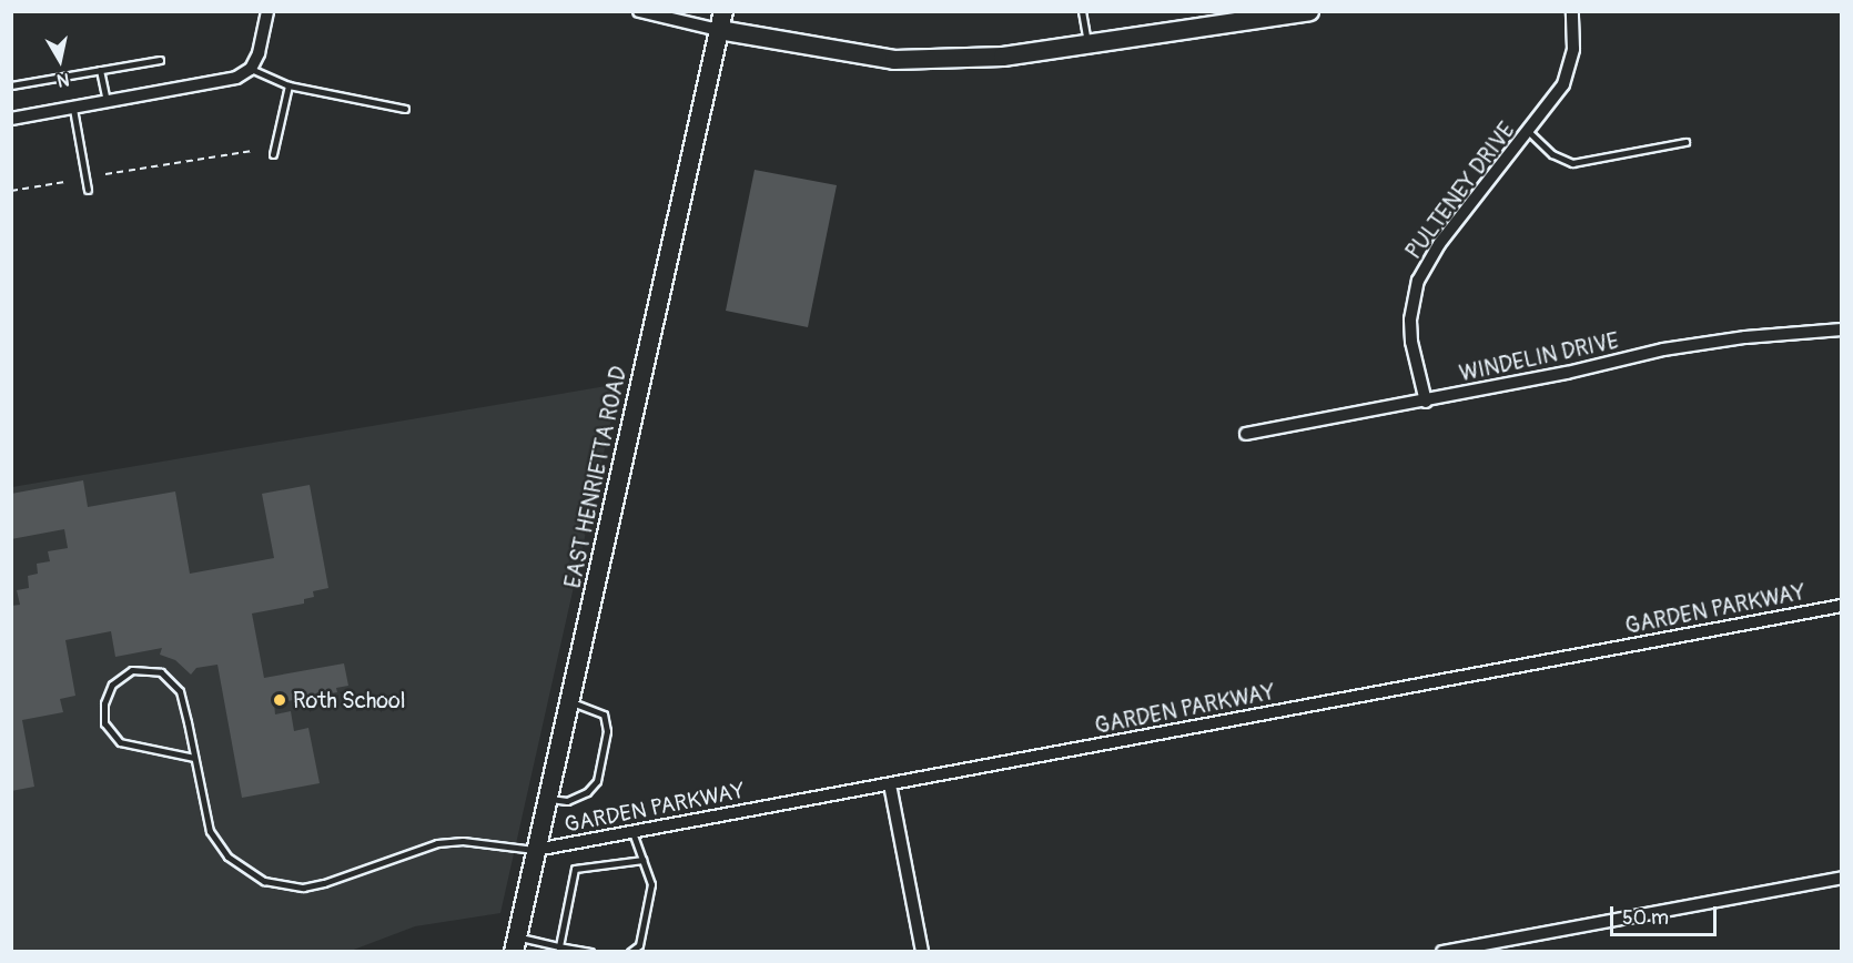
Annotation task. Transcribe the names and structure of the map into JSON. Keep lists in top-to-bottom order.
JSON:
{
  "streets": {
    "main road": ["EAST HENRIETTA ROAD"],
    "street": ["PULTENEY DRIVE", "WINDELIN DRIVE", "GARDEN PARKWAY"]
  },
  "crossings": [
    ["PULTENEY DRIVE", "WINDELIN DRIVE"],
    ["EAST HENRIETTA ROAD", "GARDEN PARKWAY"]
  ],
  "places": ["Roth School"],
  "scale_bar": "50 m",
  "north": "bottom"
}
